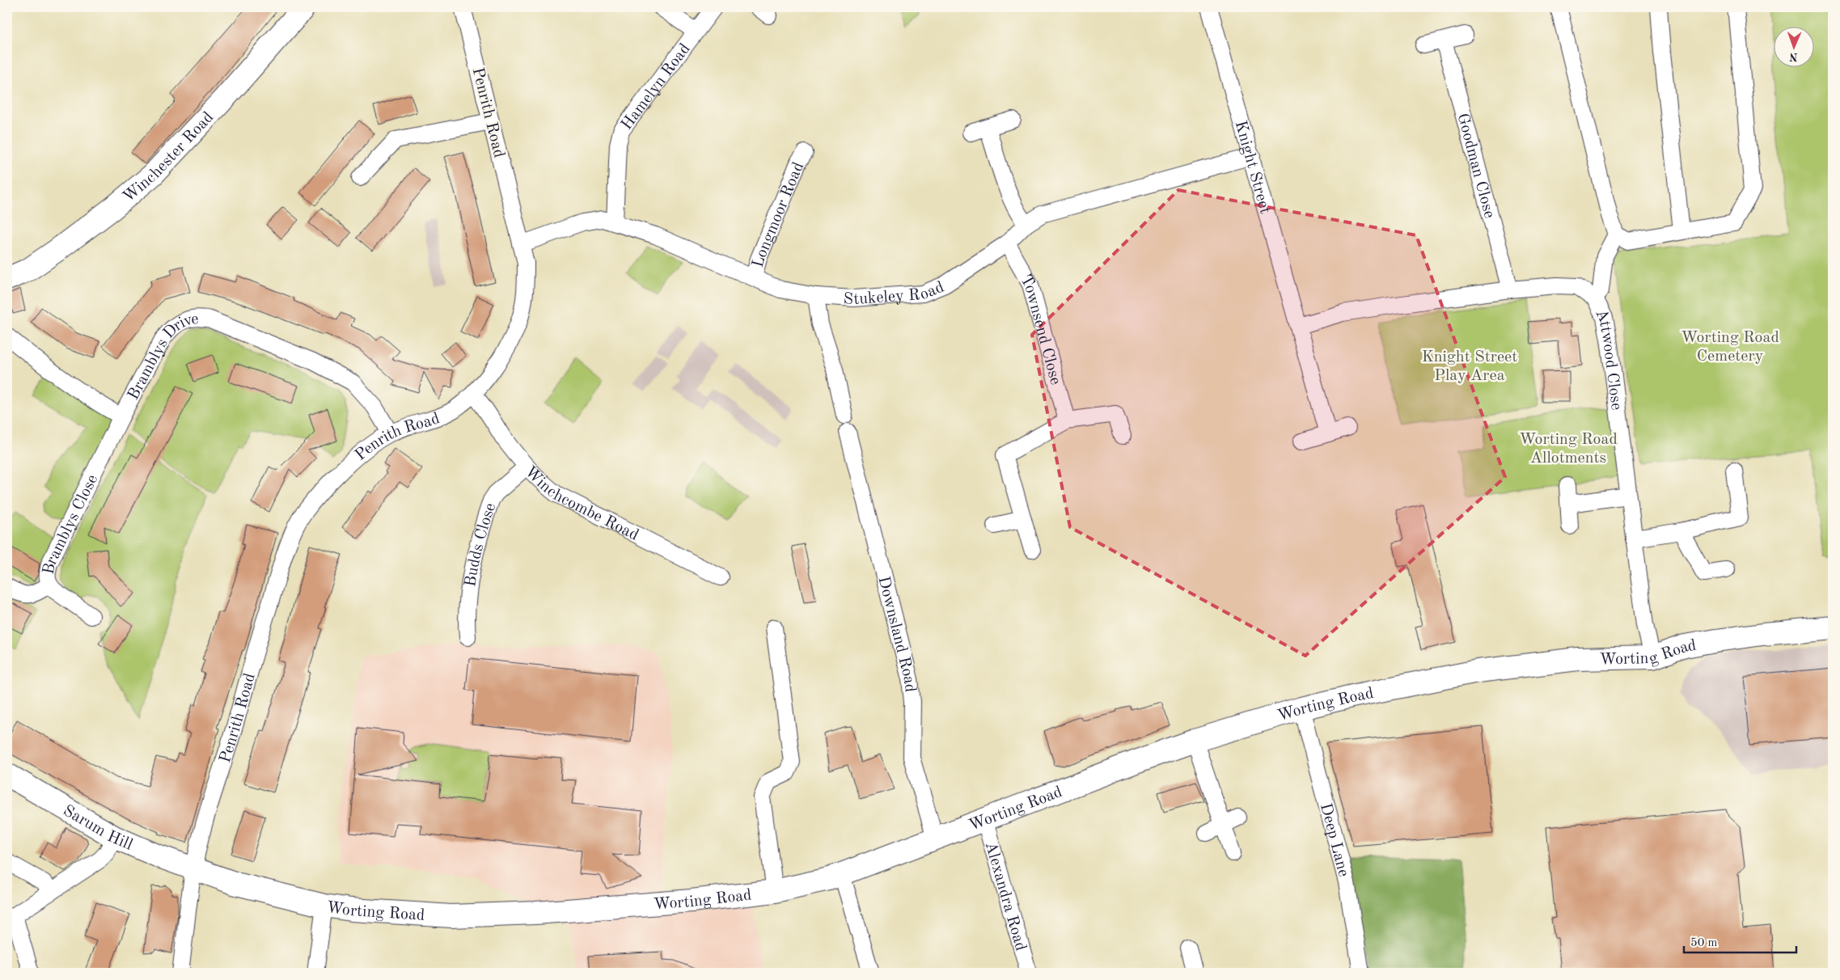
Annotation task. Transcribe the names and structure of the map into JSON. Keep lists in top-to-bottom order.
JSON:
{
  "streets": {
    "street": [
      "Hamelyn Road",
      "Penrith Road",
      "Winchester Road",
      "Goodman Close",
      "Knight Street",
      "Longmoor Road",
      "Stukeley Road",
      "Townsend Close",
      "Attwood Close",
      "Bramblys Drive",
      "Winchcombe Road",
      "Bramblys Close",
      "Budds Close",
      "Downsland Road",
      "Worting Road",
      "Sarum Hill",
      "Deep Lane",
      "Alexandra Road"
    ]
  },
  "crossings": [
    ["Hamelyn Road", "Stukeley Road"],
    ["Penrith Road", "Stukeley Road"],
    ["Penrith Road", "Bramblys Drive"],
    ["Penrith Road", "Winchcombe Road"],
    ["Penrith Road", "Worting Road"],
    ["Penrith Road", "Sarum Hill"],
    ["Knight Street", "Stukeley Road"],
    ["Longmoor Road", "Stukeley Road"],
    ["Stukeley Road", "Townsend Close"],
    ["Attwood Close", "Worting Road"],
    ["Bramblys Drive", "Bramblys Close"],
    ["Winchcombe Road", "Budds Close"],
    ["Downsland Road", "Worting Road"],
    ["Worting Road", "Sarum Hill"],
    ["Worting Road", "Deep Lane"],
    ["Worting Road", "Alexandra Road"]
  ],
  "parks": ["Worting Road Cemetery", "Knight Street Play Area", "Worting Road Allotments"],
  "scale_bar": "50 m",
  "north": "bottom"
}
